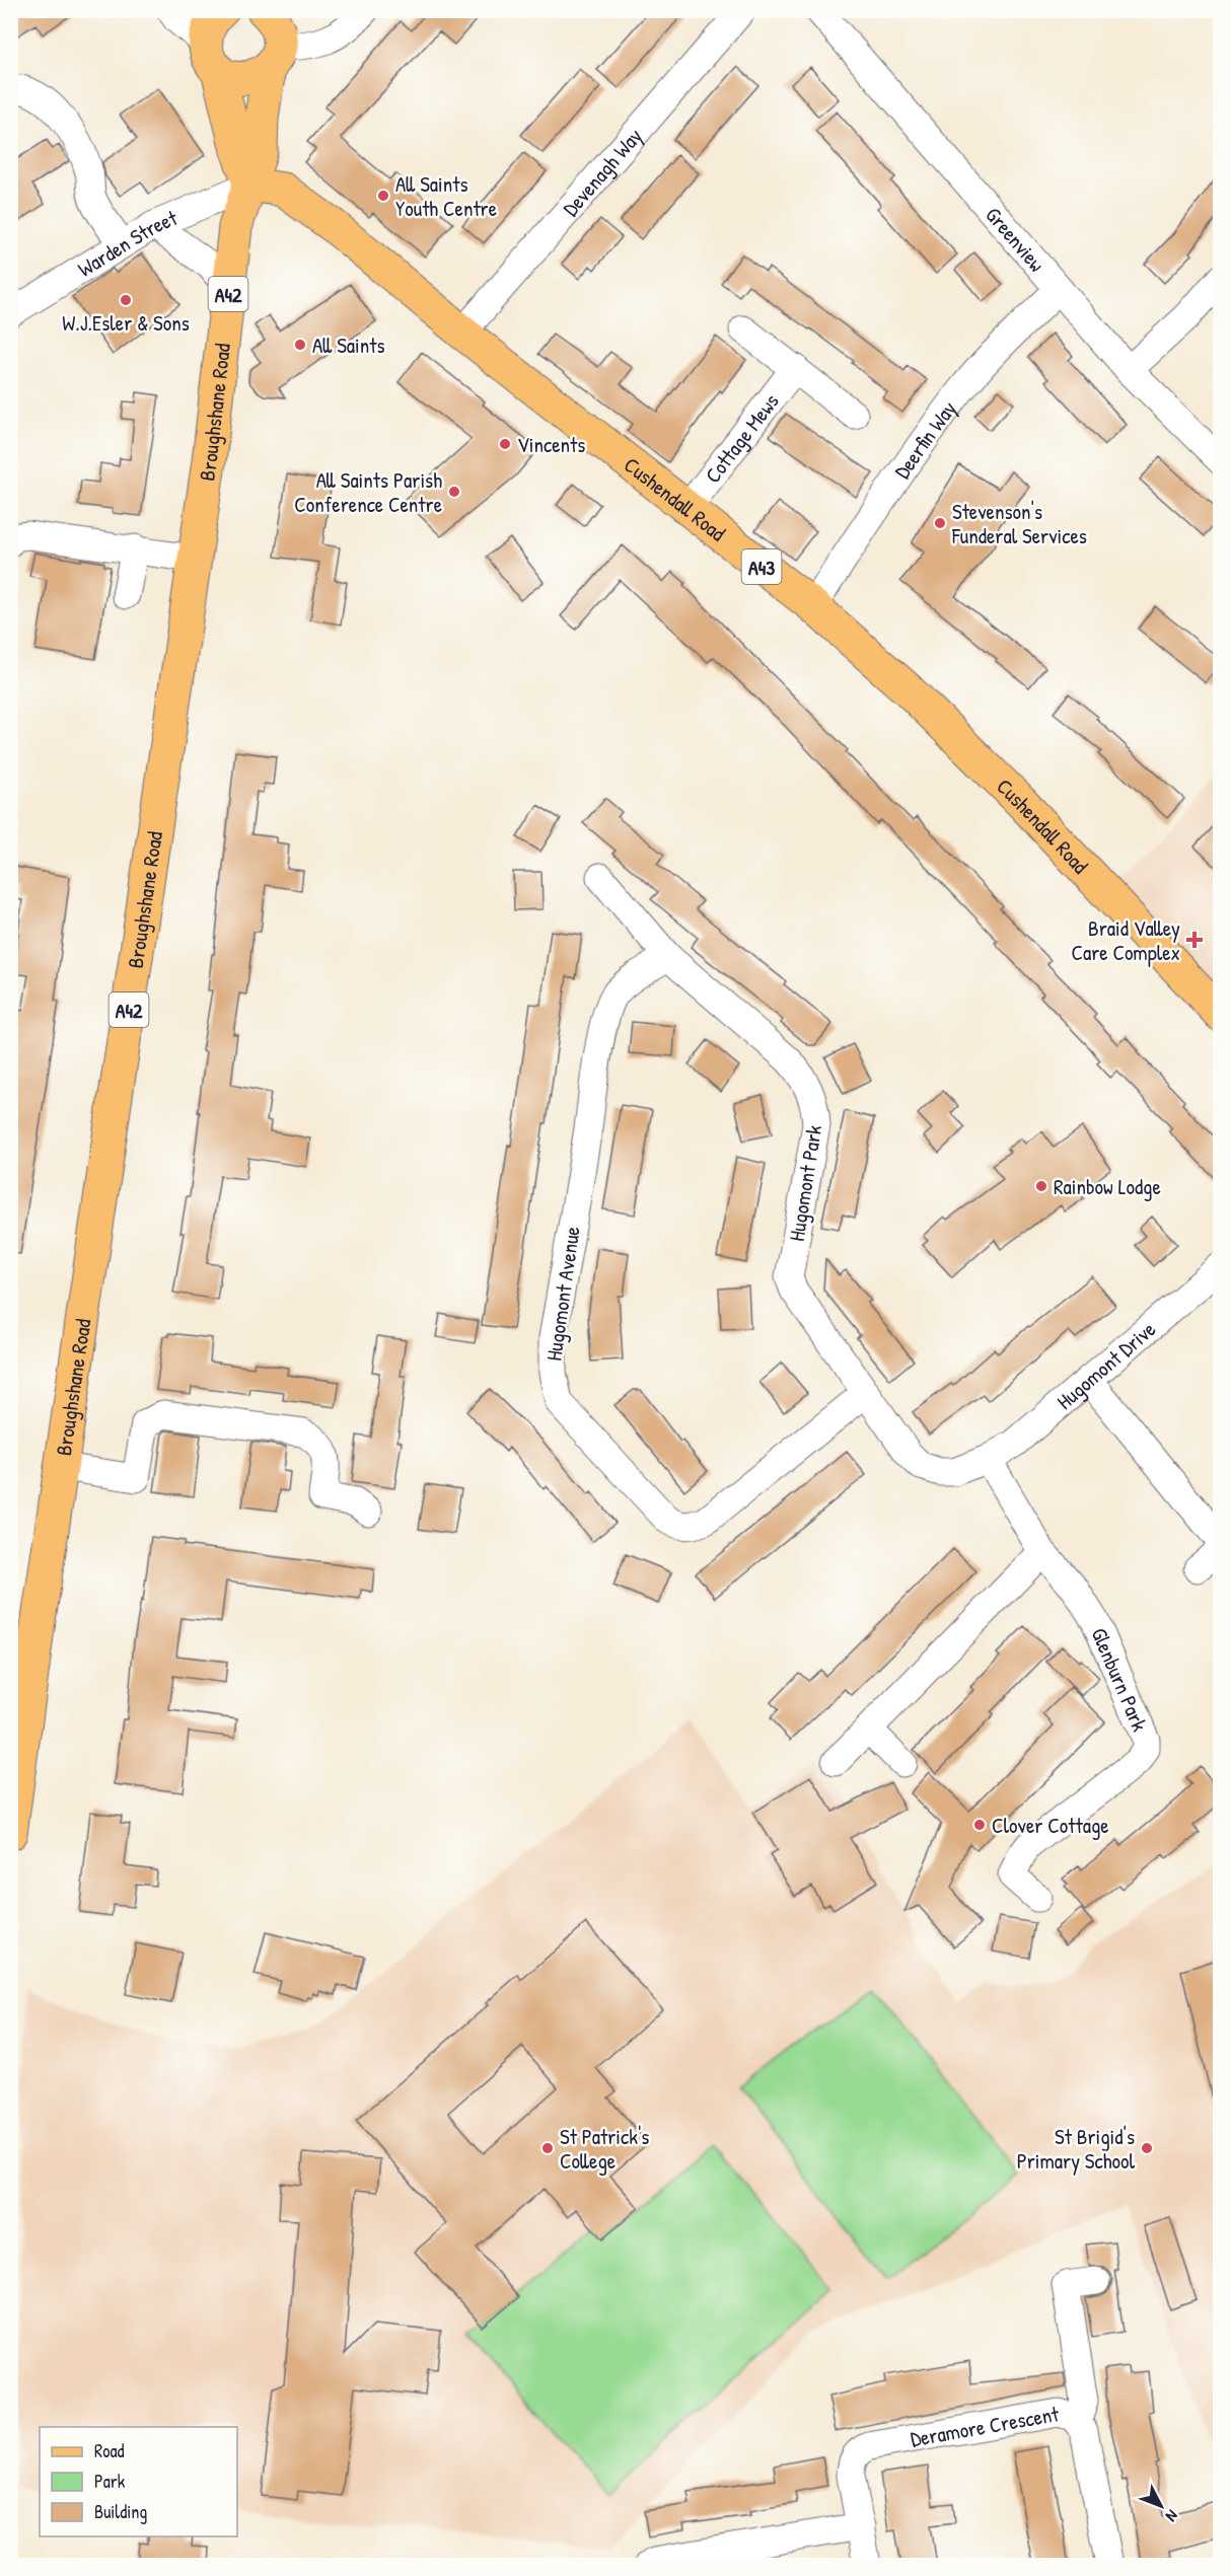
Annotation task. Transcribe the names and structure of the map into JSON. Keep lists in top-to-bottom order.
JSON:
{
  "streets": {
    "main road": [
      "A42",
      "Broughshane Road",
      "Cushendall Road",
      "A43"
    ],
    "street": [
      "Devenagh Way",
      "Greenview",
      "Warden Street",
      "Cottage Mews",
      "Deerfin Way",
      "Hugomont Park",
      "Hugomont Avenue",
      "Hugomont Drive",
      "Glenburn Park",
      "Deramore Crescent"
    ]
  },
  "crossings": [
    ["Devenagh Way", "Cushendall Road"],
    ["Greenview", "Deerfin Way"],
    ["Warden Street", "Broughshane Road"],
    ["Warden Street", "Cushendall Road"],
    ["Broughshane Road", "Cushendall Road"],
    ["Cottage Mews", "Cushendall Road"],
    ["Deerfin Way", "Cushendall Road"],
    ["Hugomont Park", "Hugomont Avenue"],
    ["Hugomont Park", "Hugomont Drive"],
    ["Hugomont Park", "Glenburn Park"],
    ["Hugomont Drive", "Glenburn Park"]
  ],
  "places": {
    "other": [
      "All Saints Youth Centre",
      "W.J.Esler & Sons",
      "All Saints",
      "Vincents",
      "All Saints Parish Conference Centre",
      "Stevenson's Funderal Services",
      "Rainbow Lodge",
      "Clover Cottage",
      "St Patrick's College",
      "St Brigid's Primary School"
    ],
    "health": ["Braid Valley Care Complex"]
  },
  "legend": ["Road", "Park", "Building"],
  "north": "bottom right"
}
